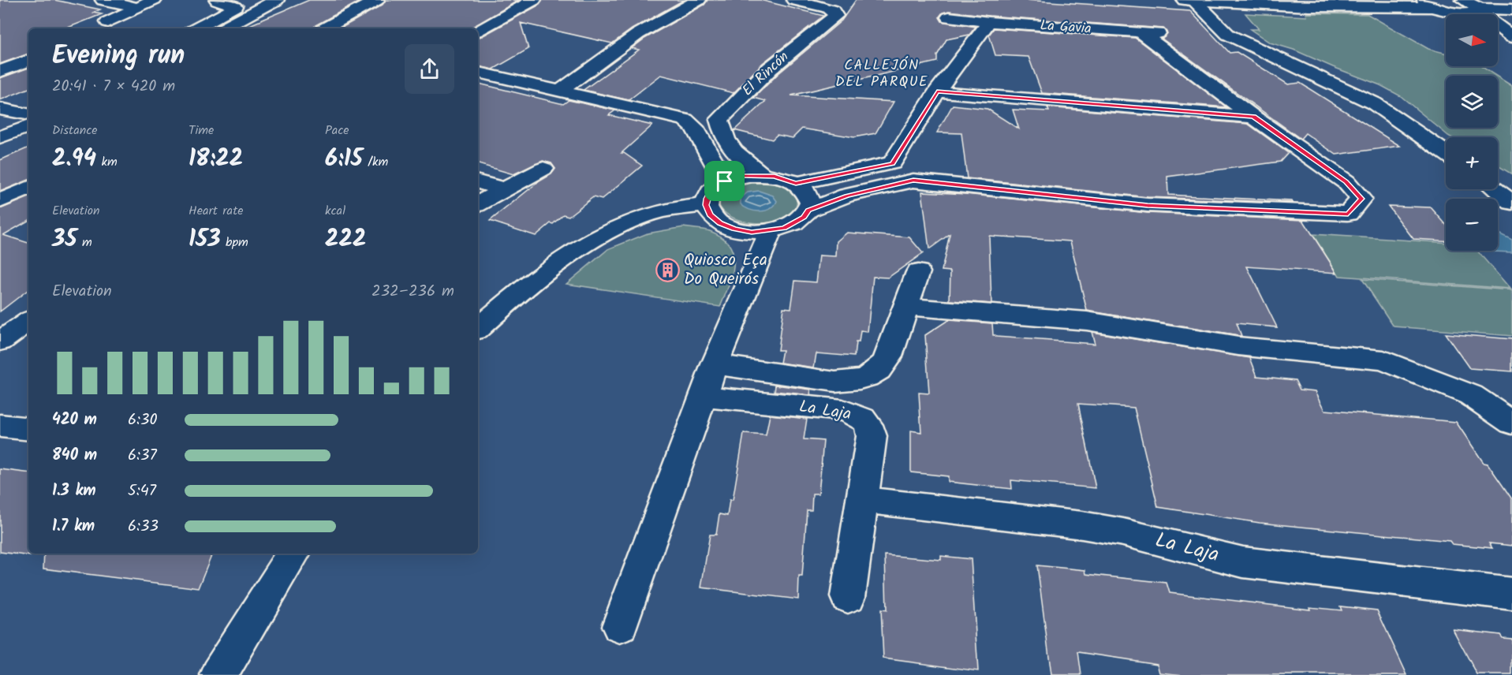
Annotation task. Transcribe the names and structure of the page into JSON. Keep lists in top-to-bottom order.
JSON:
{
  "streets": {
    "street": ["La Gavia", "El Rincón", "La Laja"]
  },
  "districts": ["CALLEJÓN DEL PARQUE"],
  "places": {
    "building": ["Quiosco Eça Do Queirós"]
  },
  "north": "right",
  "page": {
    "map_buttons": ["+", "−"],
    "heading": ["Evening run", "20:41 · 7 × 420 m"],
    "stats": [
      ["Distance", "2.94 km"],
      ["Time", "18:22"],
      ["Pace", "6:15 /km"],
      ["Elevation", "35 m"],
      ["Heart rate", "153 bpm"],
      ["kcal", "222"]
    ],
    "chart": ["Elevation", "232–236 m"],
    "list": [
      {
        "name": "420 m",
        "note": "6:30"
      },
      {
        "name": "840 m",
        "note": "6:37"
      },
      {
        "name": "1.3 km",
        "note": "5:47"
      },
      {
        "name": "1.7 km",
        "note": "6:33"
      }
    ]
  }
}
